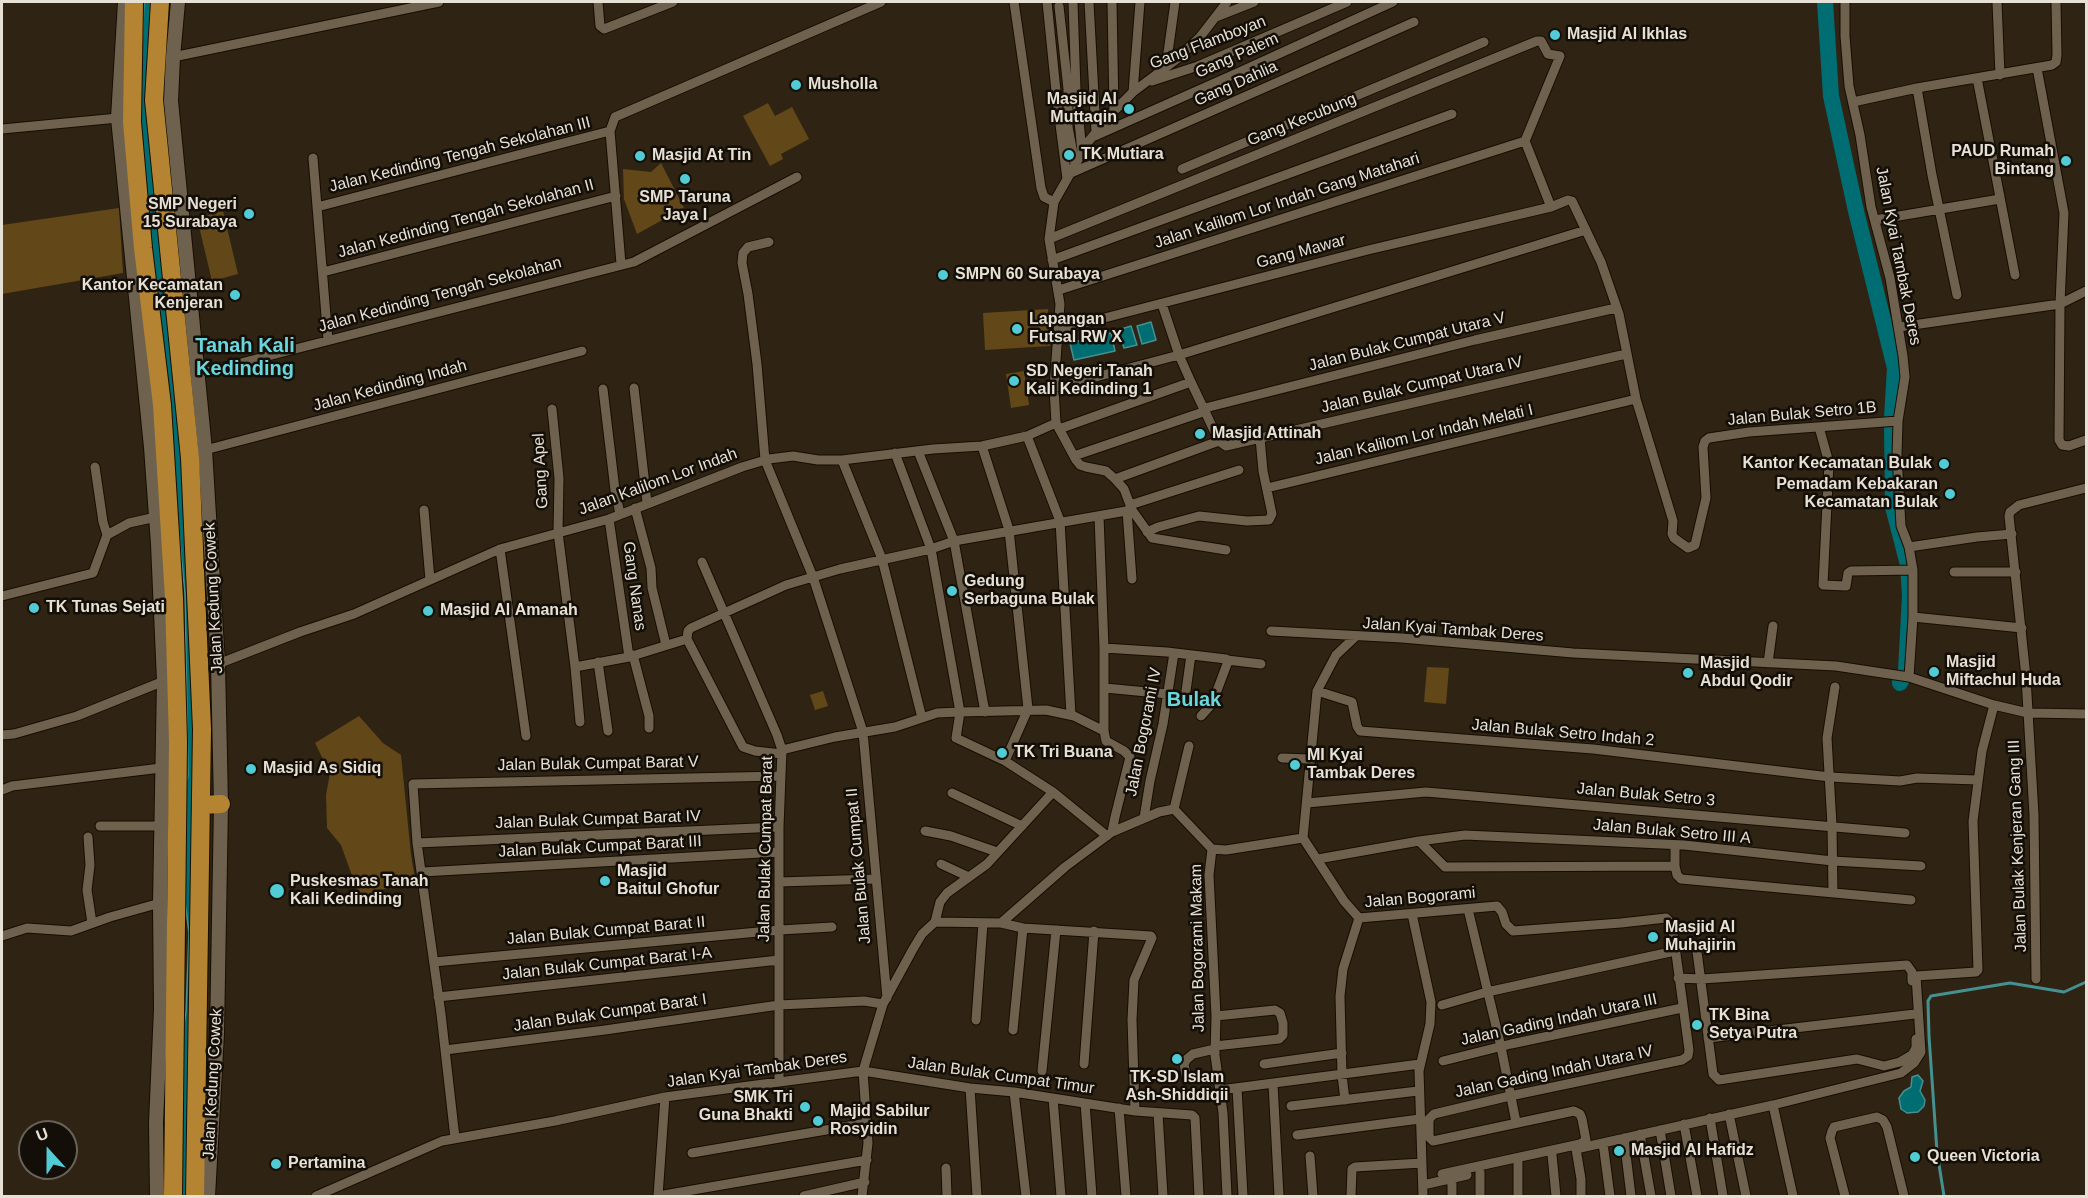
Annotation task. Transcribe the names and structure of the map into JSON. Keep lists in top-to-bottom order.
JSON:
{
  "streets": {
    "highway": ["Jalan Kedung Cowek"],
    "street": [
      "Gang Flamboyan",
      "Gang Palem",
      "Gang Dahlia",
      "Gang Kecubung",
      "Jalan Kedinding Tengah Sekolahan III",
      "Jalan Kalilom Lor Indah Gang Matahari",
      "Jalan Kedinding Tengah Sekolahan II",
      "Gang Mawar",
      "Jalan Kyai Tambak Deres",
      "Jalan Kedinding Tengah Sekolahan",
      "Jalan Bulak Cumpat Utara V",
      "Jalan Bulak Cumpat Utara IV",
      "Jalan Kedinding Indah",
      "Jalan Bulak Setro 1B",
      "Jalan Kalilom Lor Indah Melati I",
      "Gang Apel",
      "Jalan Kalilom Lor Indah",
      "Gang Nanas",
      "Jalan Bogorami IV",
      "Jalan Bulak Setro Indah 2",
      "Jalan Bulak Cumpat Barat V",
      "Jalan Bulak Setro 3",
      "Jalan Bulak Cumpat Barat IV",
      "Jalan Bulak Setro III A",
      "Jalan Bulak Kenjeran Gang III",
      "Jalan Bulak Cumpat Barat III",
      "Jalan Bulak Cumpat Barat",
      "Jalan Bulak Cumpat II",
      "Jalan Bogorami",
      "Jalan Bulak Cumpat Barat II",
      "Jalan Bogorami Makam",
      "Jalan Bulak Cumpat Barat I-A",
      "Jalan Bulak Cumpat Barat I",
      "Jalan Gading Indah Utara III",
      "Jalan Gading Indah Utara IV",
      "Jalan Bulak Cumpat Timur"
    ]
  },
  "crossings": [
    ["Gang Kecubung", "Jalan Kalilom Lor Indah Gang Matahari"],
    ["Jalan Kyai Tambak Deres", "Jalan Bulak Setro 1B"],
    ["Jalan Kyai Tambak Deres", "Jalan Bulak Setro Indah 2"],
    ["Jalan Kyai Tambak Deres", "Jalan Bulak Setro 3"],
    ["Jalan Kyai Tambak Deres", "Jalan Bulak Cumpat Barat"],
    ["Jalan Kyai Tambak Deres", "Jalan Bulak Cumpat II"],
    ["Jalan Kyai Tambak Deres", "Jalan Bogorami"],
    ["Jalan Kyai Tambak Deres", "Jalan Bulak Cumpat Barat I"],
    ["Jalan Kyai Tambak Deres", "Jalan Bulak Cumpat Timur"],
    ["Jalan Kedinding Tengah Sekolahan", "Jalan Kedung Cowek"],
    ["Jalan Kedinding Indah", "Jalan Kedung Cowek"],
    ["Jalan Bulak Setro 1B", "Jalan Kalilom Lor Indah Melati I"],
    ["Gang Apel", "Jalan Kalilom Lor Indah"],
    ["Jalan Kalilom Lor Indah", "Gang Nanas"],
    ["Jalan Kalilom Lor Indah", "Jalan Kedung Cowek"],
    ["Jalan Kalilom Lor Indah", "Jalan Bulak Cumpat II"],
    ["Jalan Bulak Cumpat Barat V", "Jalan Bulak Cumpat Barat IV"],
    ["Jalan Bulak Cumpat Barat V", "Jalan Bulak Cumpat Barat"],
    ["Jalan Bulak Cumpat Barat IV", "Jalan Bulak Cumpat Barat"],
    ["Jalan Bulak Setro III A", "Jalan Bogorami"],
    ["Jalan Bulak Cumpat Barat III", "Jalan Bulak Cumpat Barat"],
    ["Jalan Bulak Cumpat Barat", "Jalan Bulak Cumpat Barat II"],
    ["Jalan Bulak Cumpat Barat", "Jalan Bulak Cumpat Barat I-A"],
    ["Jalan Bulak Cumpat Barat", "Jalan Bulak Cumpat Barat I"],
    ["Jalan Bulak Cumpat II", "Jalan Bulak Cumpat Barat I"]
  ],
  "districts": ["Tanah Kali Kedinding", "Bulak"],
  "places": [
    "Masjid Al Ikhlas",
    "Musholla",
    "Masjid Al Muttaqin",
    "TK Mutiara",
    "Masjid At Tin",
    "PAUD Rumah Bintang",
    "SMP Taruna Jaya I",
    "SMP Negeri 15 Surabaya",
    "SMPN 60 Surabaya",
    "Kantor Kecamatan Kenjeran",
    "Lapangan Futsal RW X",
    "SD Negeri Tanah Kali Kedinding 1",
    "Masjid Attinah",
    "Kantor Kecamatan Bulak",
    "Pemadam Kebakaran Kecamatan Bulak",
    "Gedung Serbaguna Bulak",
    "TK Tunas Sejati",
    "Masjid Al Amanah",
    "Masjid Miftachul Huda",
    "Masjid Abdul Qodir",
    "TK Tri Buana",
    "MI Kyai Tambak Deres",
    "Masjid As Sidiq",
    "Masjid Baitul Ghofur",
    "Puskesmas Tanah Kali Kedinding",
    "Masjid Al Muhajirin",
    "TK Bina Setya Putra",
    "TK-SD Islam Ash-Shiddiqii",
    "SMK Tri Guna Bhakti",
    "Majid Sabilur Rosyidin",
    "Masjid Al Hafidz",
    "Queen Victoria",
    "Pertamina"
  ],
  "north": "top"
}
